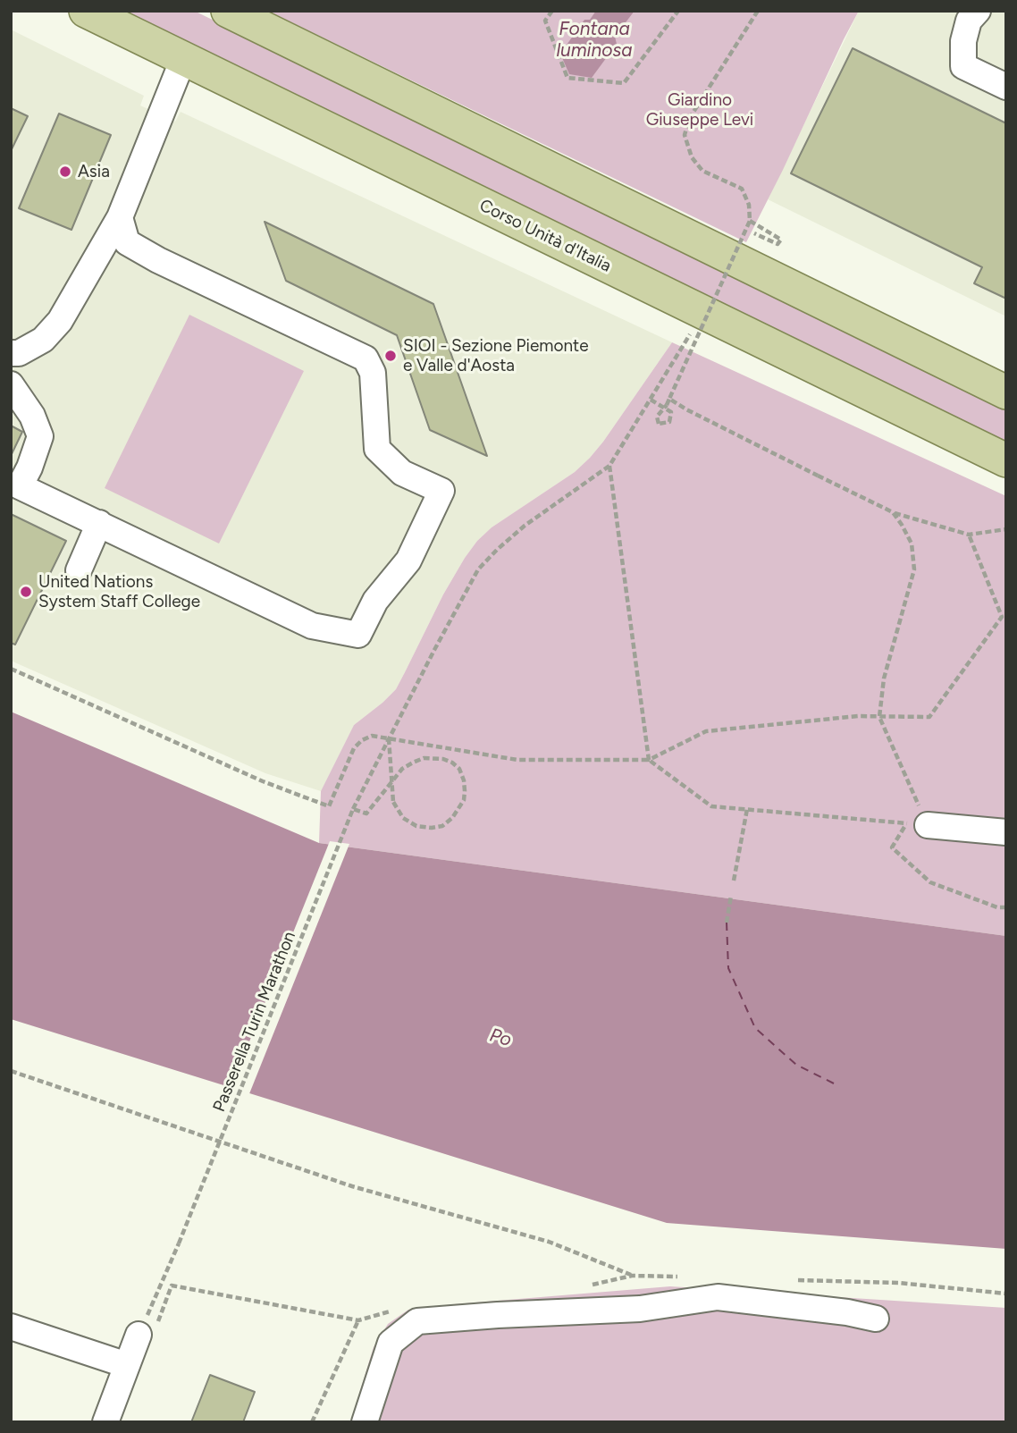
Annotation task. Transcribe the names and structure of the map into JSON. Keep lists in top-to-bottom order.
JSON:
{
  "streets": {
    "main road": ["Corso Unità d'Italia"],
    "path": ["Passerella Turin Marathon"]
  },
  "water": ["Fontana luminosa", "Po"],
  "parks": ["Giardino Giuseppe Levi"],
  "places": ["Asia", "SIOI - Sezione Piemonte e Valle d'Aosta", "United Nations System Staff College"]
}
